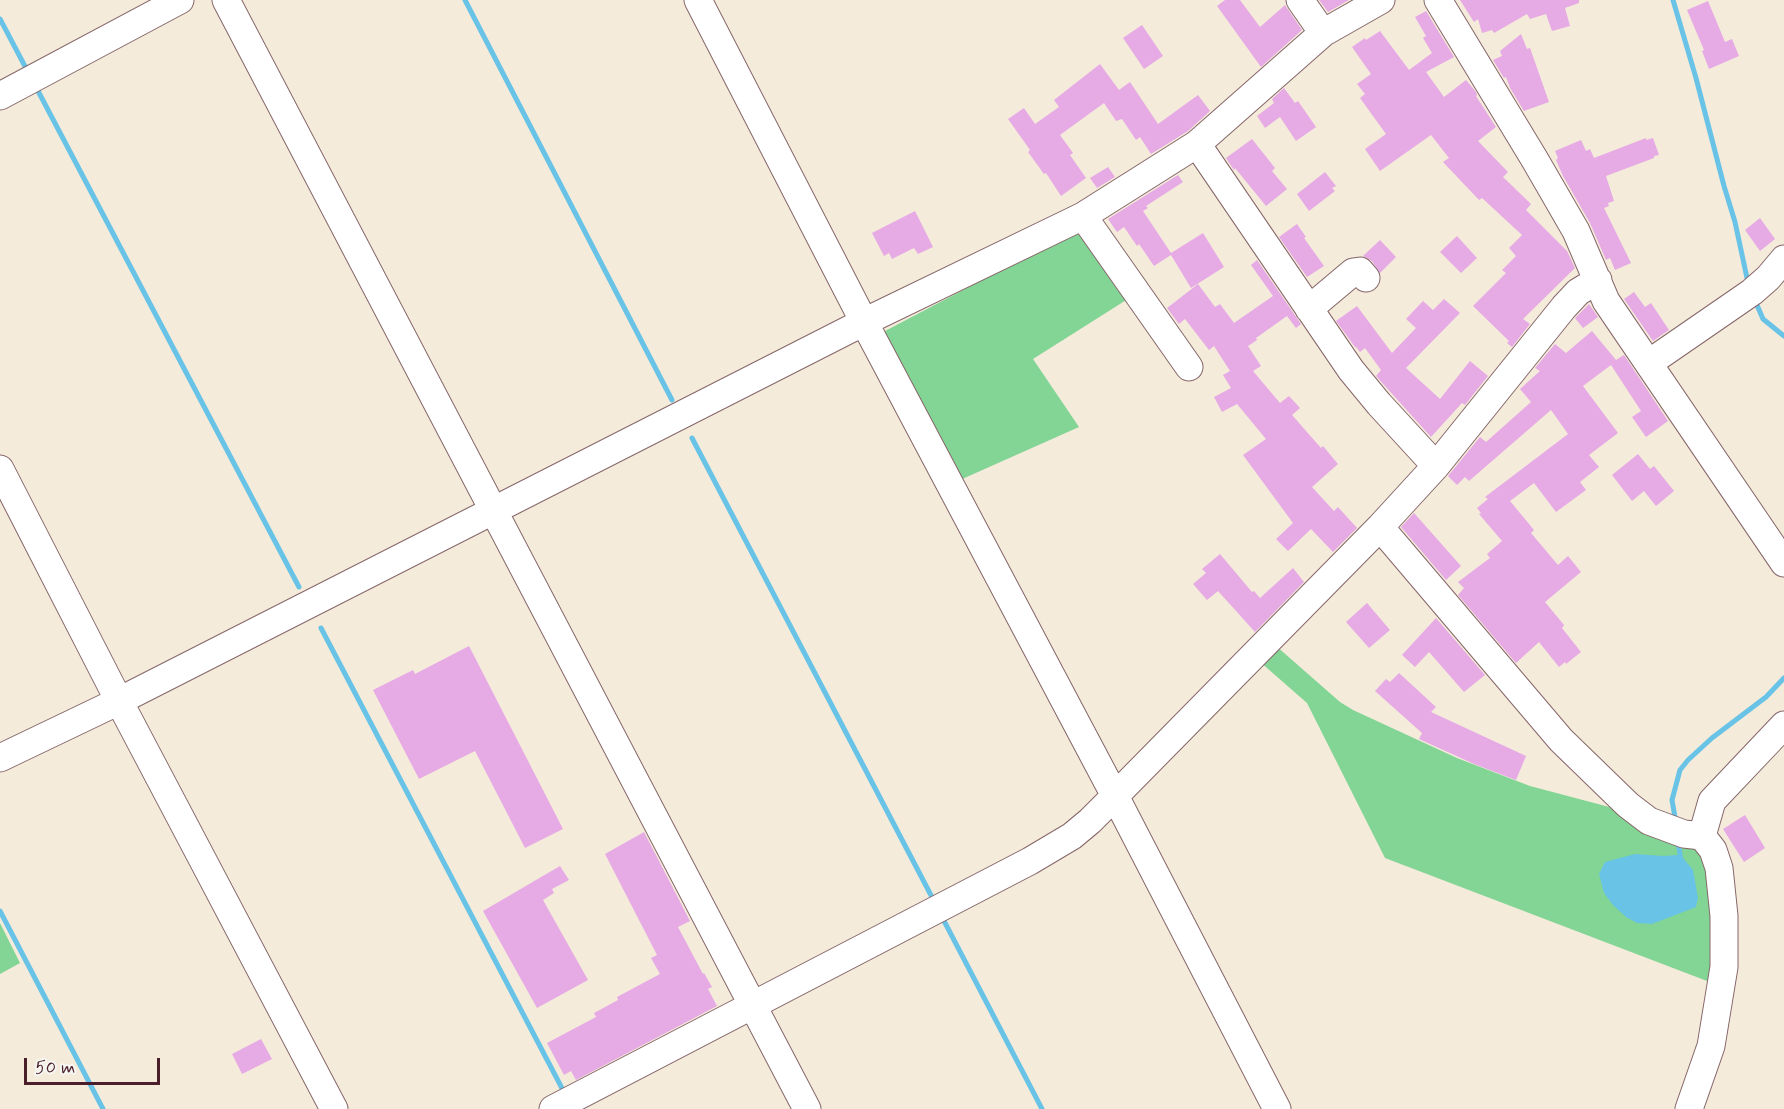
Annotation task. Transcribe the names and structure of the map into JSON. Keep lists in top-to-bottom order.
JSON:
{
  "scale_bar": "50 m"
}
